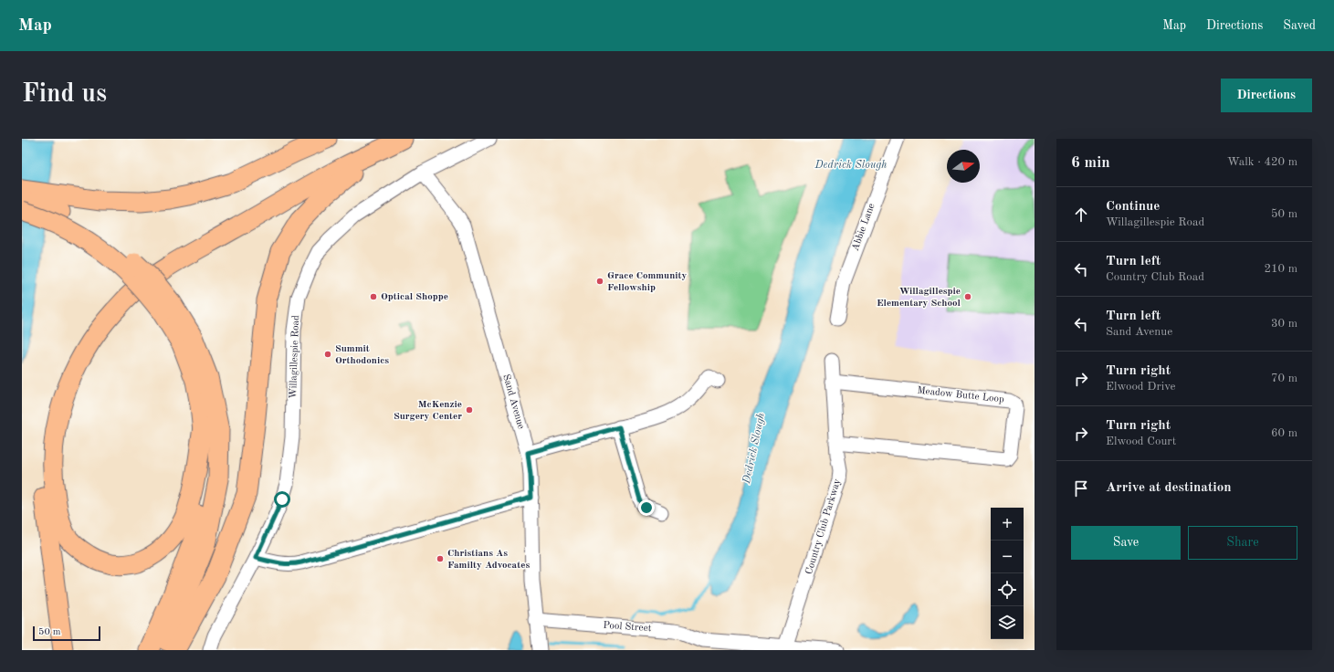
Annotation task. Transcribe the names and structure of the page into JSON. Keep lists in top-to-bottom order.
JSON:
{
  "streets": {
    "street": [
      "Abbie Lane",
      "Willagillespie Road",
      "Meadow Butte Loop",
      "Sand Avenue",
      "Country Club Parkway",
      "Pool Street"
    ]
  },
  "crossings": [
    ["Willagillespie Road", "Sand Avenue"],
    ["Meadow Butte Loop", "Country Club Parkway"],
    ["Sand Avenue", "Pool Street"],
    ["Country Club Parkway", "Pool Street"]
  ],
  "water": ["Dedrick Slough"],
  "places": [
    "Grace Community Fellowship",
    "Optical Shoppe",
    "Willagillespie Elementary School",
    "Summit Orthodonics",
    "McKenzie Surgery Center",
    "Christians As Familty Advocates"
  ],
  "scale_bar": "50 m",
  "north": "right",
  "page": {
    "header": "Map",
    "nav": ["Map", "Directions", "Saved"],
    "buttons": [
      "Directions",
      ["Save", "Share"]
    ],
    "title": "Find us",
    "heading": ["6 min", "Walk · 420 m"],
    "list": [
      ["Continue", "Willagillespie Road", "50 m"],
      ["Turn left", "Country Club Road", "210 m"],
      ["Turn left", "Sand Avenue", "30 m"],
      ["Turn right", "Elwood Drive", "70 m"],
      ["Turn right", "Elwood Court", "60 m"],
      "Arrive at destination"
    ],
    "map_buttons": ["+", "−"],
    "scale": "50 m"
  }
}
